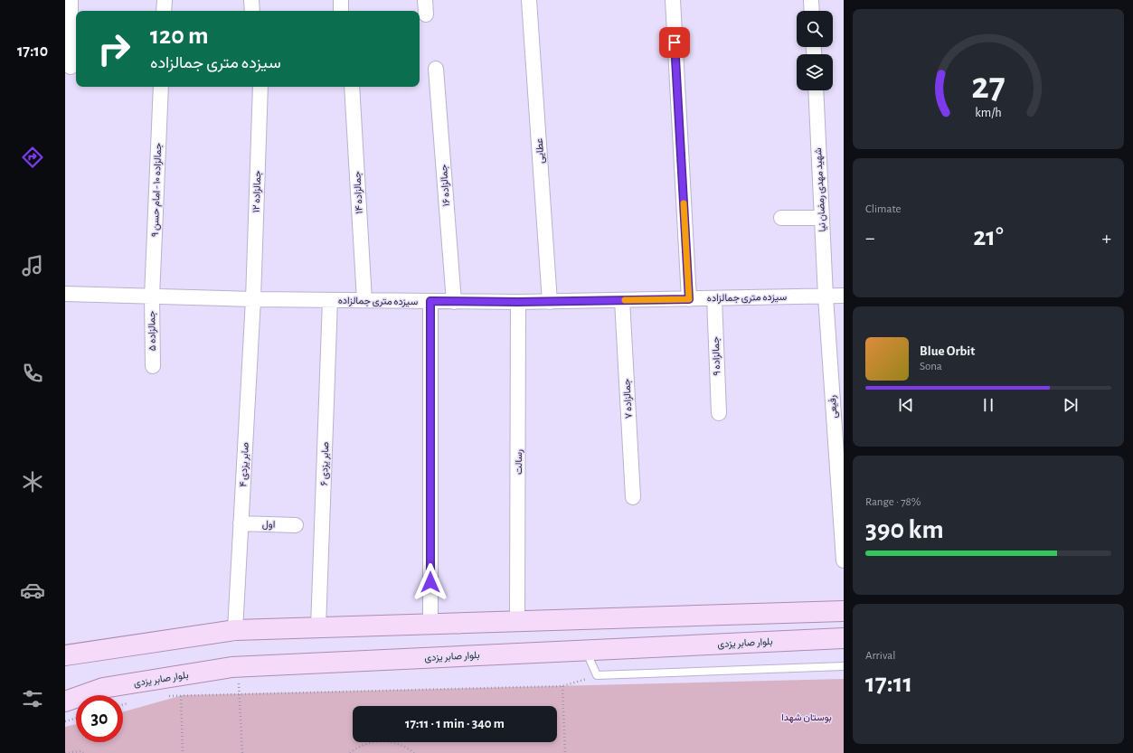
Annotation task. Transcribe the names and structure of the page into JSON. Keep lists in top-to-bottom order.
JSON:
{
  "streets": {
    "main road": ["بلوار صابر یزدی"],
    "street": [
      "عطایی",
      "جمالزاده ۱۶",
      "جمالزاده ۱۰ - امام حسن ۹",
      "شهید مهدی رمضان نیا",
      "جمالزاده ۱۲",
      "جمالزاده ۱۴",
      "سیزده متری جمالزاده",
      "جمالزاده ۵",
      "جمالزاده ۹",
      "جمالزاده ۷",
      "رفیعی",
      "رسالت",
      "صابر یزدی ۶",
      "صابر یزدی ۴",
      "اول"
    ]
  },
  "crossings": [
    ["عطایی", "سیزده متری جمالزاده"],
    ["جمالزاده ۱۶", "سیزده متری جمالزاده"],
    ["جمالزاده ۱۰ - امام حسن ۹", "سیزده متری جمالزاده"],
    ["جمالزاده ۱۰ - امام حسن ۹", "جمالزاده ۵"],
    ["شهید مهدی رمضان نیا", "سیزده متری جمالزاده"],
    ["شهید مهدی رمضان نیا", "رفیعی"],
    ["جمالزاده ۱۲", "سیزده متری جمالزاده"],
    ["جمالزاده ۱۲", "صابر یزدی ۴"],
    ["جمالزاده ۱۴", "سیزده متری جمالزاده"],
    ["سیزده متری جمالزاده", "جمالزاده ۵"],
    ["سیزده متری جمالزاده", "جمالزاده ۹"],
    ["سیزده متری جمالزاده", "جمالزاده ۷"],
    ["سیزده متری جمالزاده", "رفیعی"],
    ["سیزده متری جمالزاده", "رسالت"],
    ["سیزده متری جمالزاده", "صابر یزدی ۶"],
    ["سیزده متری جمالزاده", "صابر یزدی ۴"],
    ["صابر یزدی ۴", "اول"]
  ],
  "parks": ["بوستان شهدا"],
  "page": {
    "tabs": "17:10",
    "turn": ["120 m", "سیزده متری جمالزاده"],
    "tile": [
      "Climate",
      ["Range · 78%", "390 km"],
      ["Arrival", "17:11"]
    ],
    "heat": ["−", "21°", "+"],
    "song": ["Blue Orbit", "Sona"],
    "limit": "30",
    "trip": "17:11 · 1 min · 340 m",
    "gauge": ["27", "km/h"]
  }
}
